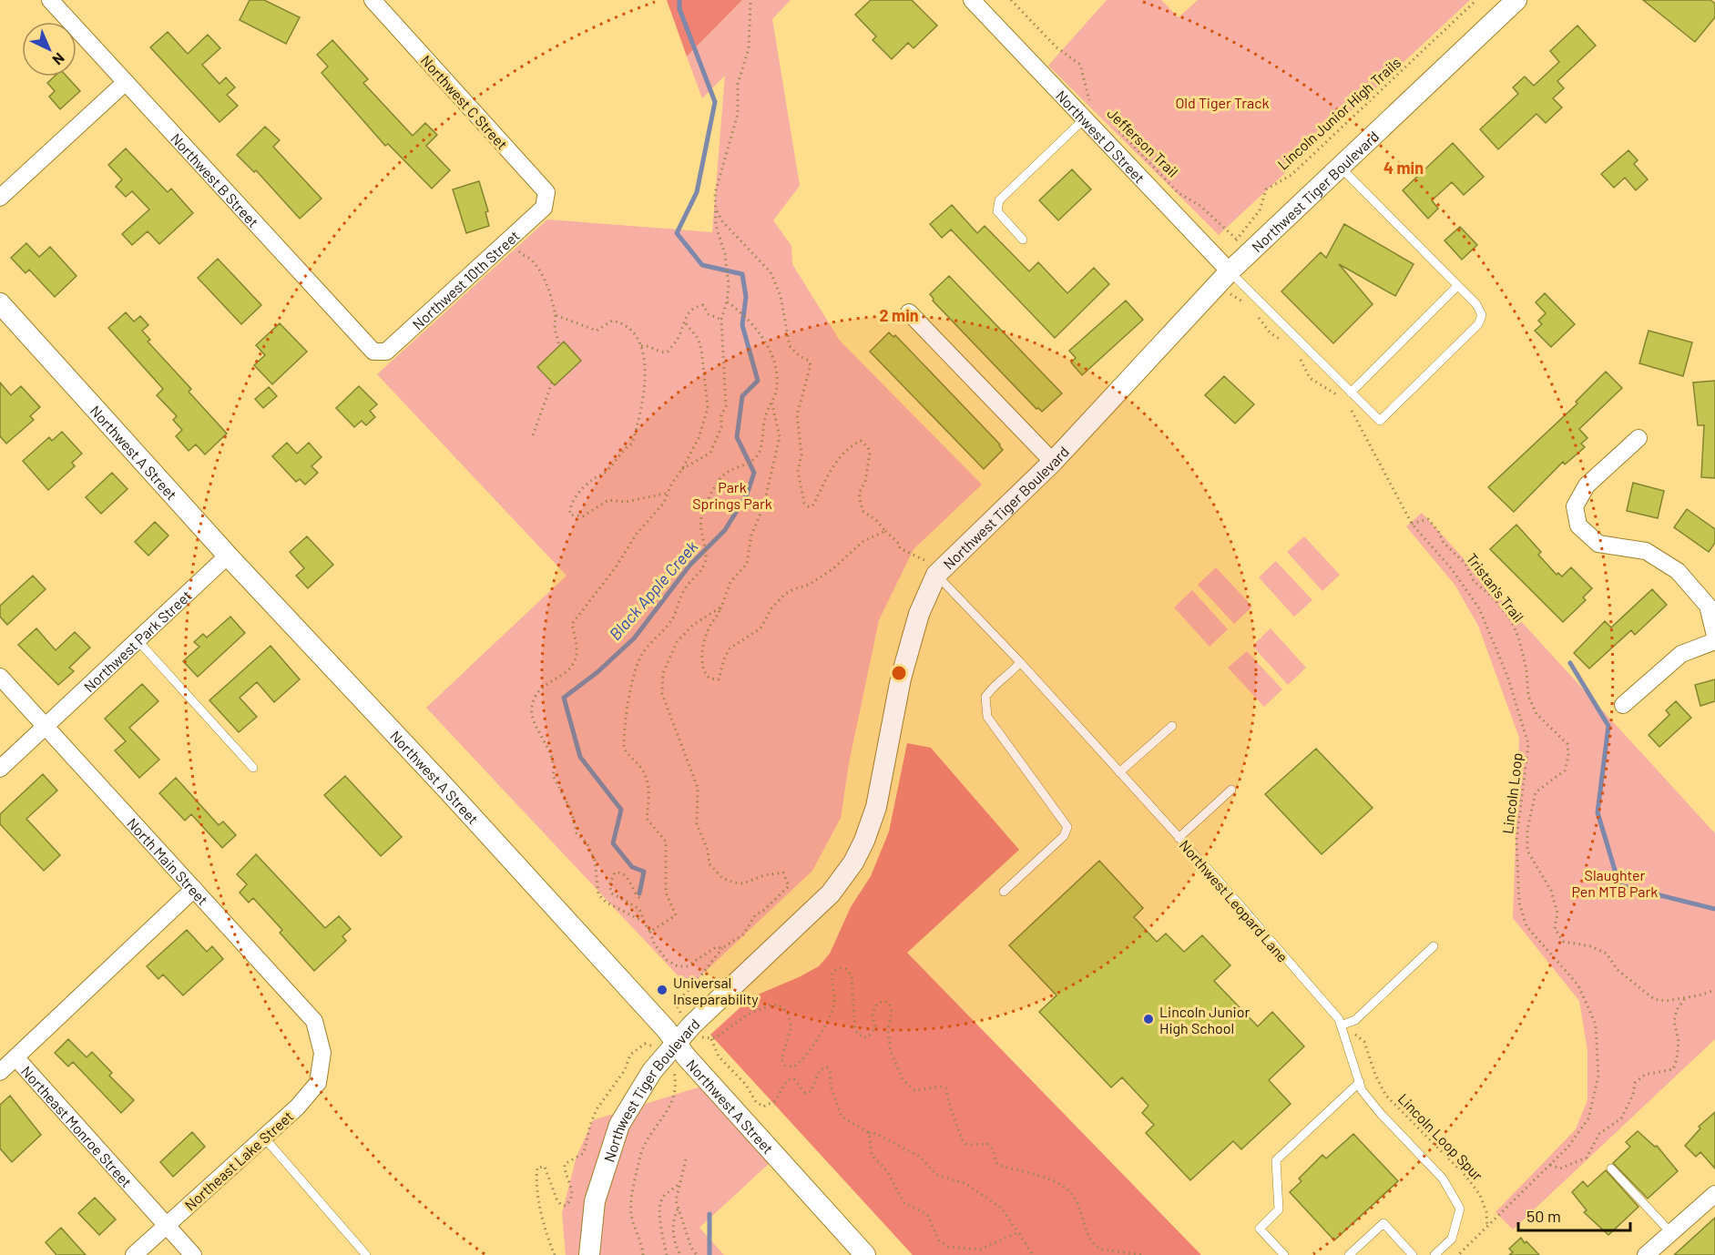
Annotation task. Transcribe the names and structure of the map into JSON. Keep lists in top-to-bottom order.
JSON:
{
  "streets": {
    "street": [
      "Northwest C Street",
      "Northwest D Street",
      "Northwest B Street",
      "Northwest Tiger Boulevard",
      "Northwest 10th Street",
      "Northwest A Street",
      "Northwest Park Street",
      "North Main Street",
      "Northeast Monroe Street",
      "Northeast Lake Street"
    ],
    "lane": ["Northwest Leopard Lane"],
    "path": [
      "Lincoln Junior High Trails",
      "Jefferson Trail",
      "Tristan's Trail",
      "Lincoln Loop",
      "Lincoln Loop Spur"
    ]
  },
  "crossings": [
    ["Northwest C Street", "Northwest 10th Street"],
    ["Lincoln Junior High Trails", "Jefferson Trail"],
    ["Northwest D Street", "Northwest Tiger Boulevard"],
    ["Northwest B Street", "Northwest 10th Street"],
    ["Northwest Tiger Boulevard", "Northwest A Street"],
    ["Northwest Tiger Boulevard", "Northwest Leopard Lane"],
    ["Northwest A Street", "Northwest Park Street"],
    ["Tristan's Trail", "Lincoln Loop"],
    ["Northwest Park Street", "North Main Street"],
    ["Lincoln Loop", "Lincoln Loop Spur"],
    ["North Main Street", "Northeast Monroe Street"],
    ["North Main Street", "Northeast Lake Street"],
    ["Northeast Monroe Street", "Northeast Lake Street"]
  ],
  "water": ["Black Apple Creek"],
  "parks": ["Old Tiger Track", "Park Springs Park", "Slaughter Pen MTB Park"],
  "places": ["Universal Inseparability", "Lincoln Junior High School"],
  "scale_bar": "50 m",
  "north": "bottom right",
  "rings": ["4 min", "2 min"]
}
